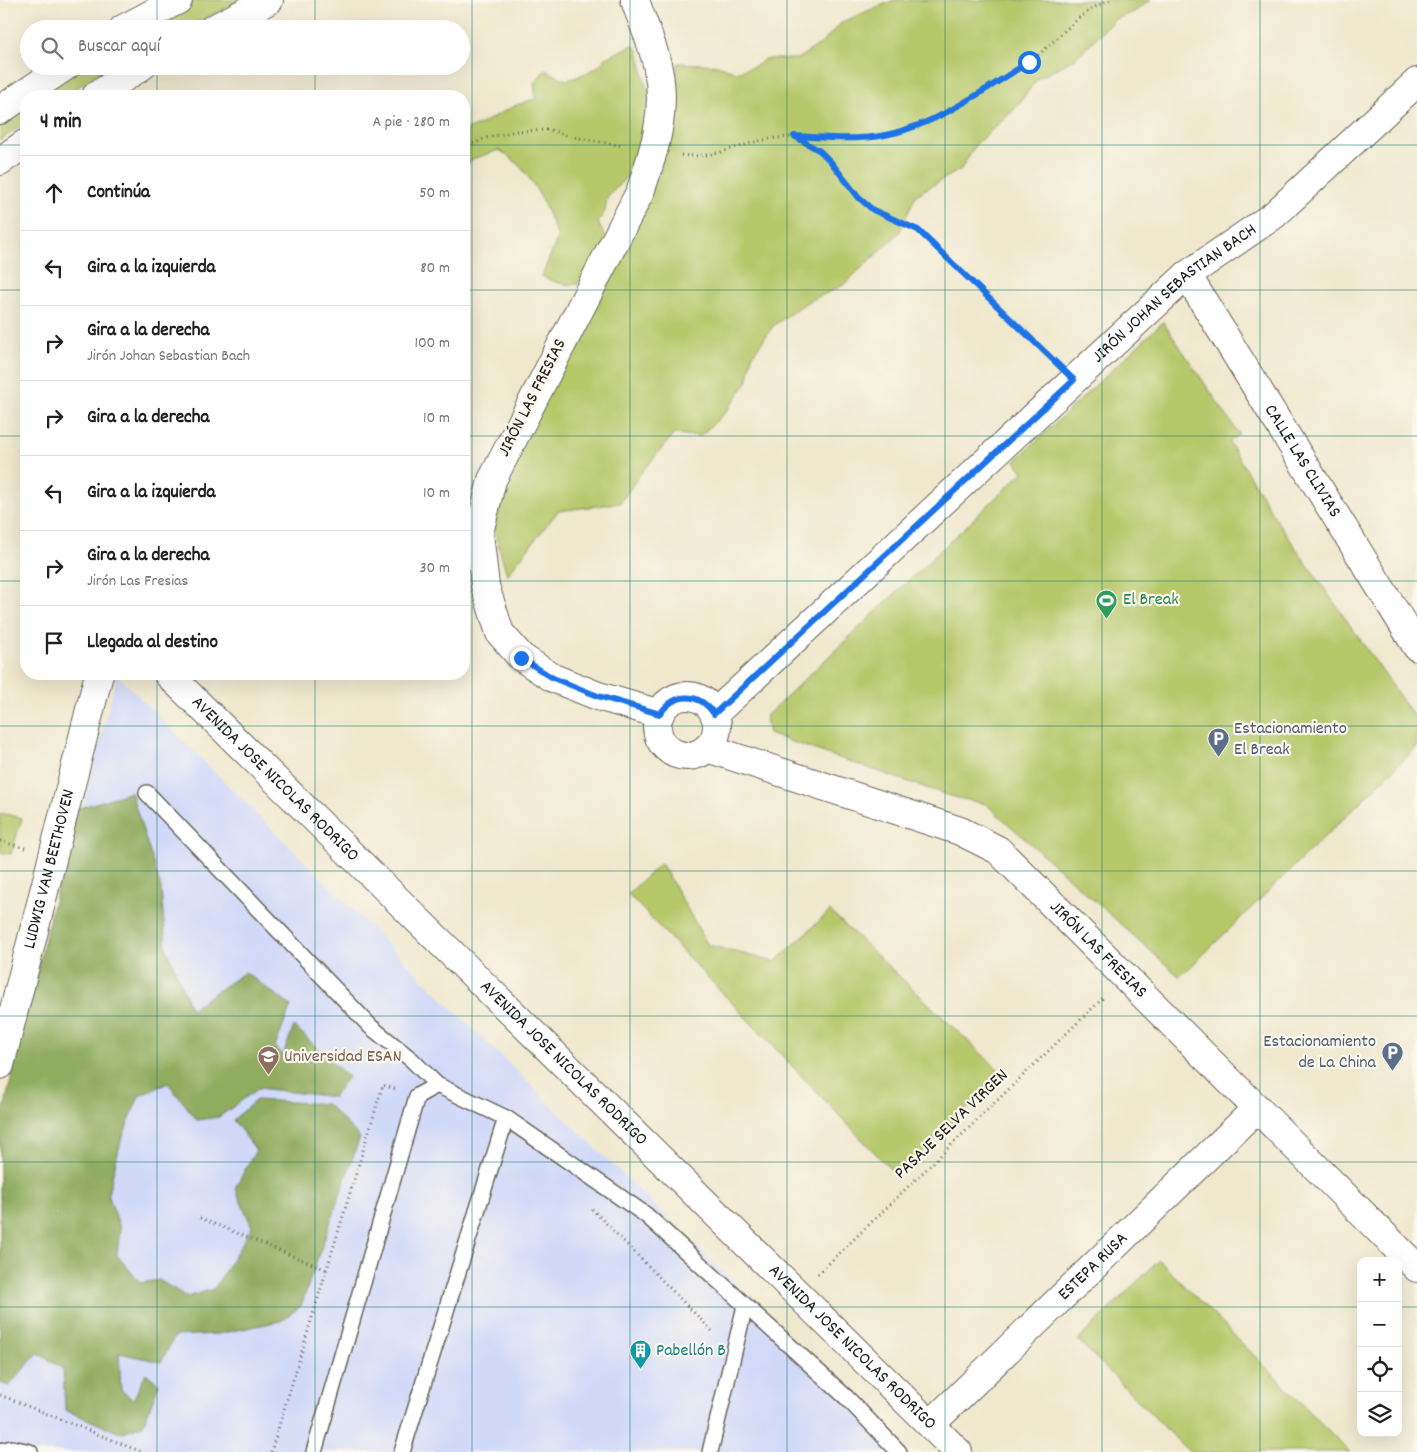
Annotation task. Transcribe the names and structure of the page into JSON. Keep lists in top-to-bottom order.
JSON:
{
  "streets": {
    "street": [
      "JIRÓN JOHAN SEBASTIAN BACH",
      "JIRÓN LAS FRESIAS",
      "CALLE LAS CLIVIAS",
      "AVENIDA JOSE NICOLAS RODRIGO",
      "LUDWIG VAN BEETHOVEN",
      "ESTEPA RUSA"
    ],
    "path": ["PASAJE SELVA VIRGEN"]
  },
  "crossings": [
    ["JIRÓN JOHAN SEBASTIAN BACH", "JIRÓN LAS FRESIAS"],
    ["JIRÓN JOHAN SEBASTIAN BACH", "CALLE LAS CLIVIAS"],
    ["JIRÓN LAS FRESIAS", "PASAJE SELVA VIRGEN"],
    ["JIRÓN LAS FRESIAS", "ESTEPA RUSA"],
    ["AVENIDA JOSE NICOLAS RODRIGO", "PASAJE SELVA VIRGEN"],
    ["AVENIDA JOSE NICOLAS RODRIGO", "ESTEPA RUSA"]
  ],
  "places": {
    "sports": ["El Break"],
    "parking": ["Estacionamiento El Break", "Estacionamiento de La China"],
    "school or university": ["Universidad ESAN"],
    "building": ["Pabellón B"]
  },
  "page": {
    "search": "Buscar aquí",
    "heading": ["4 min", "A pie · 280 m"],
    "list": [
      ["Continúa", "50 m"],
      ["Gira a la izquierda", "80 m"],
      ["Gira a la derecha", "Jirón Johan Sebastian Bach", "100 m"],
      ["Gira a la derecha", "10 m"],
      ["Gira a la izquierda", "10 m"],
      ["Gira a la derecha", "Jirón Las Fresias", "30 m"],
      "Llegada al destino"
    ],
    "map_buttons": ["+", "−"]
  }
}
